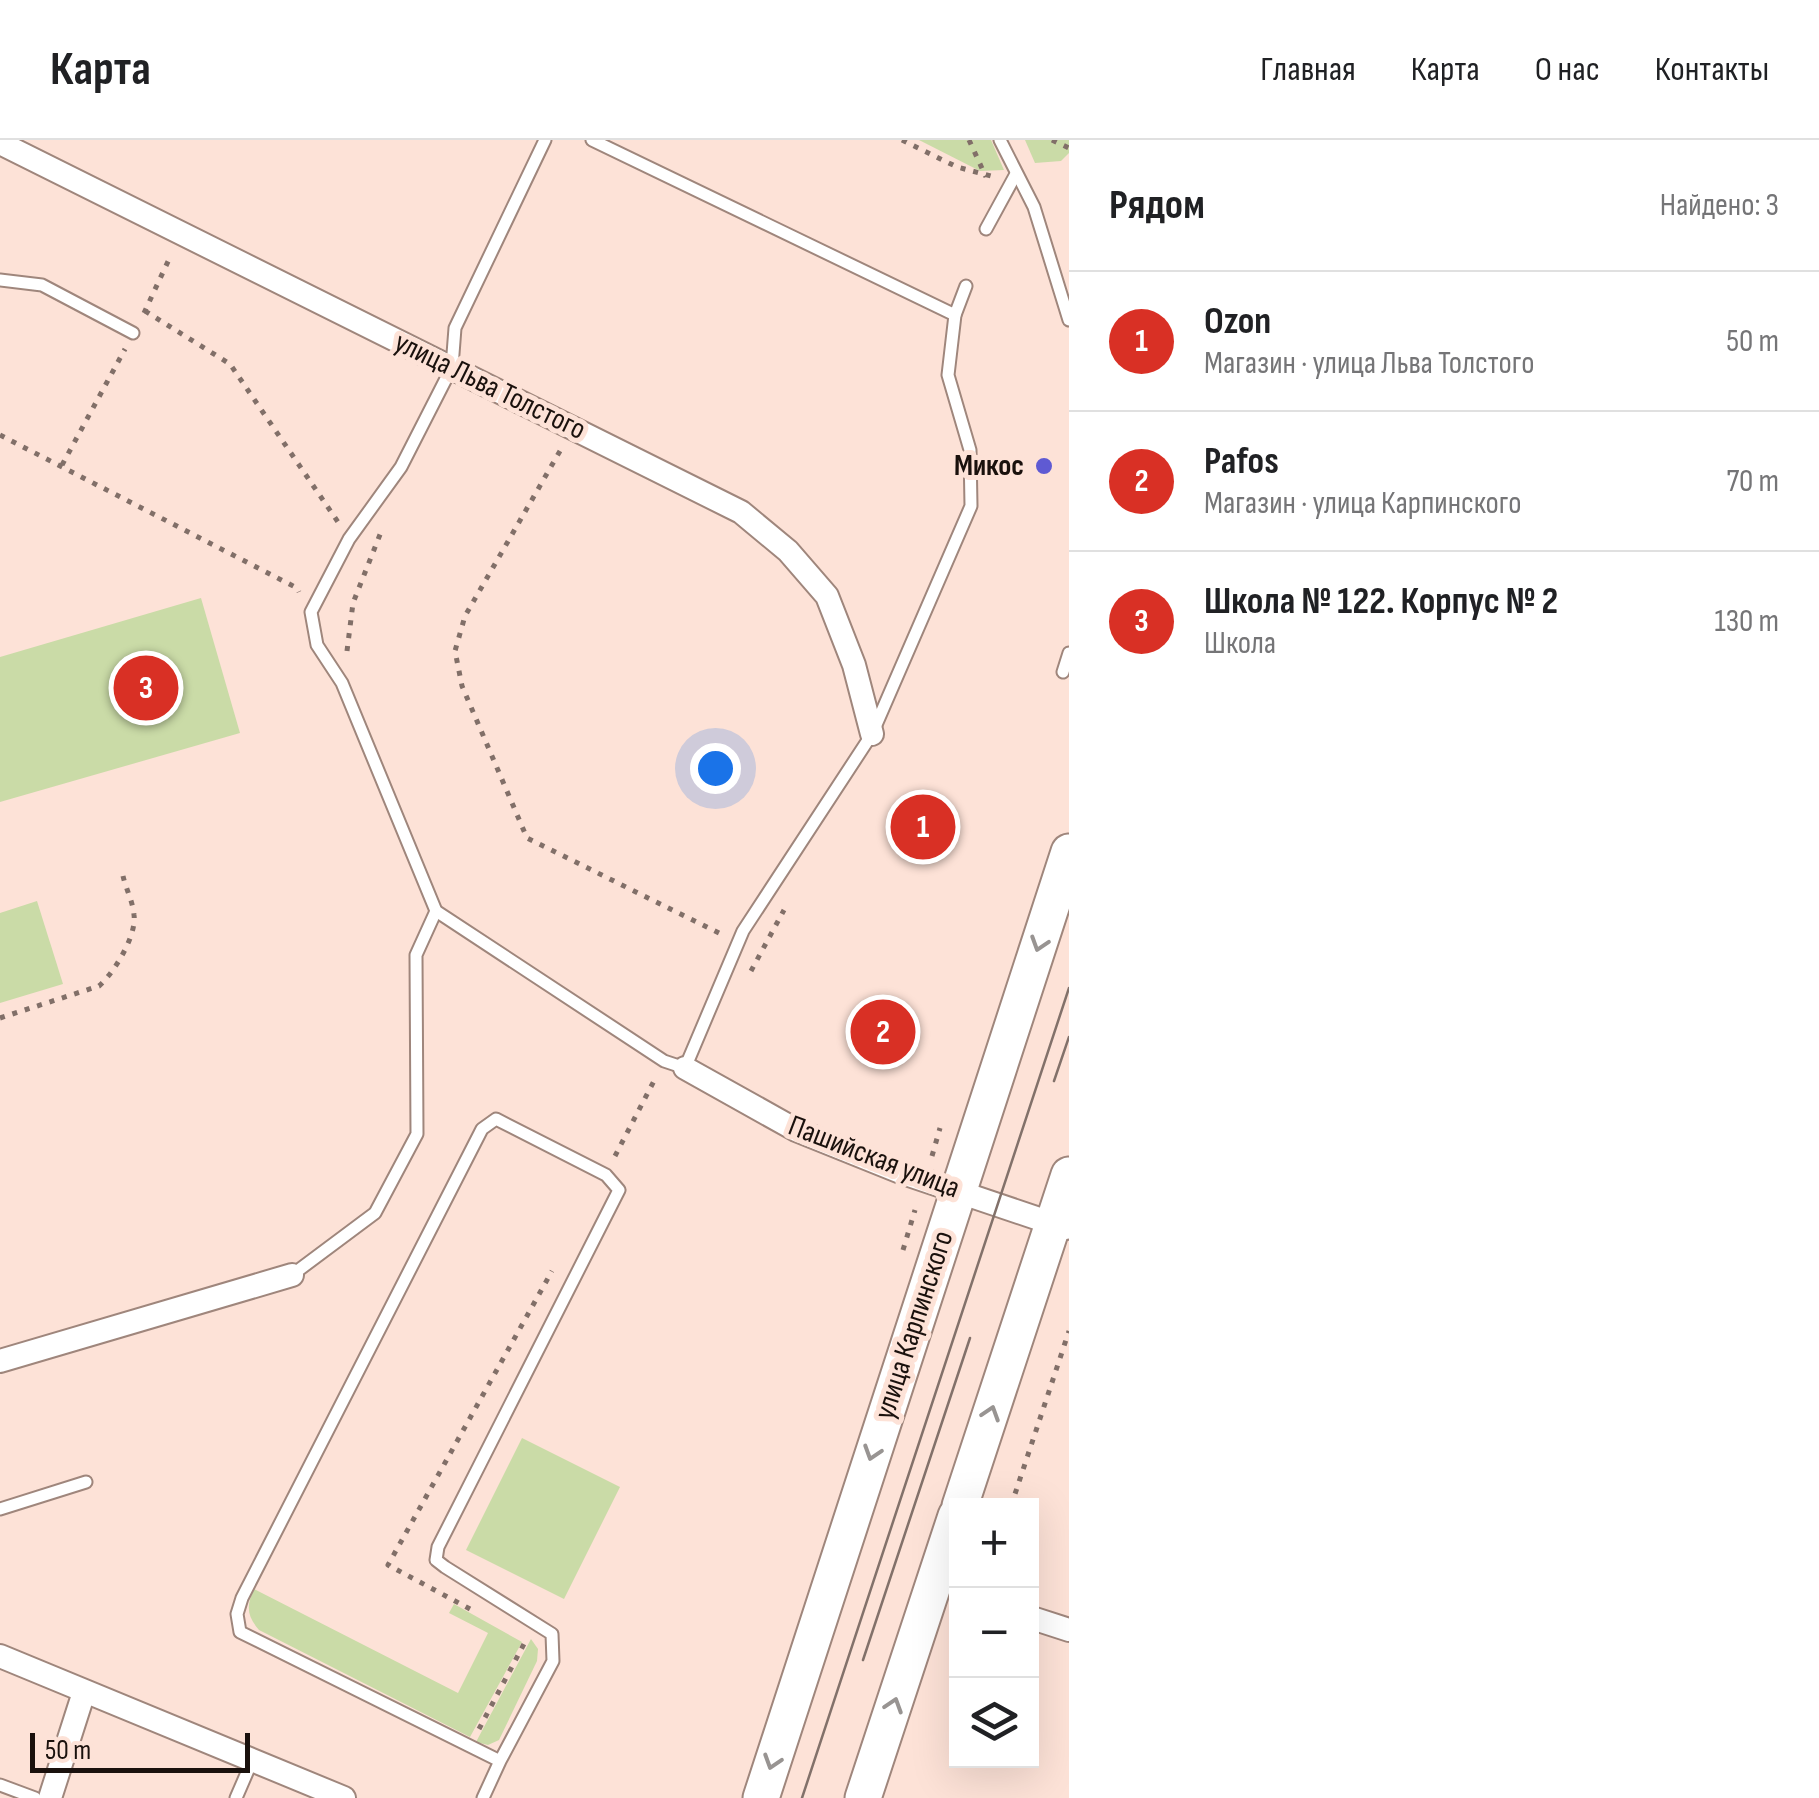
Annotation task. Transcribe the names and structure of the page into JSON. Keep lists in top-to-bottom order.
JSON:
{
  "streets": {
    "main road": ["улица Карпинского"],
    "street": ["улица Льва Толстого", "Пашийская улица"]
  },
  "crossings": [
    ["Пашийская улица", "улица Карпинского"]
  ],
  "places": ["Микос"],
  "scale_bar": "50 m",
  "page": {
    "header": "Карта",
    "nav": [
      "Главная",
      "Карта",
      "О нас",
      "Контакты"
    ],
    "heading": ["Рядом", "Найдено: 3"],
    "list": [
      {
        "mark": "1",
        "name": "Ozon",
        "note": "Магазин · улица Льва Толстого",
        "value": "50 m"
      },
      {
        "mark": "2",
        "name": "Pafos",
        "note": "Магазин · улица Карпинского",
        "value": "70 m"
      },
      {
        "mark": "3",
        "name": "Школа № 122. Корпус № 2",
        "note": "Школа",
        "value": "130 m"
      }
    ],
    "pins": ["3", "1", "2"],
    "map_buttons": ["+", "−"],
    "scale": "50 m"
  }
}
